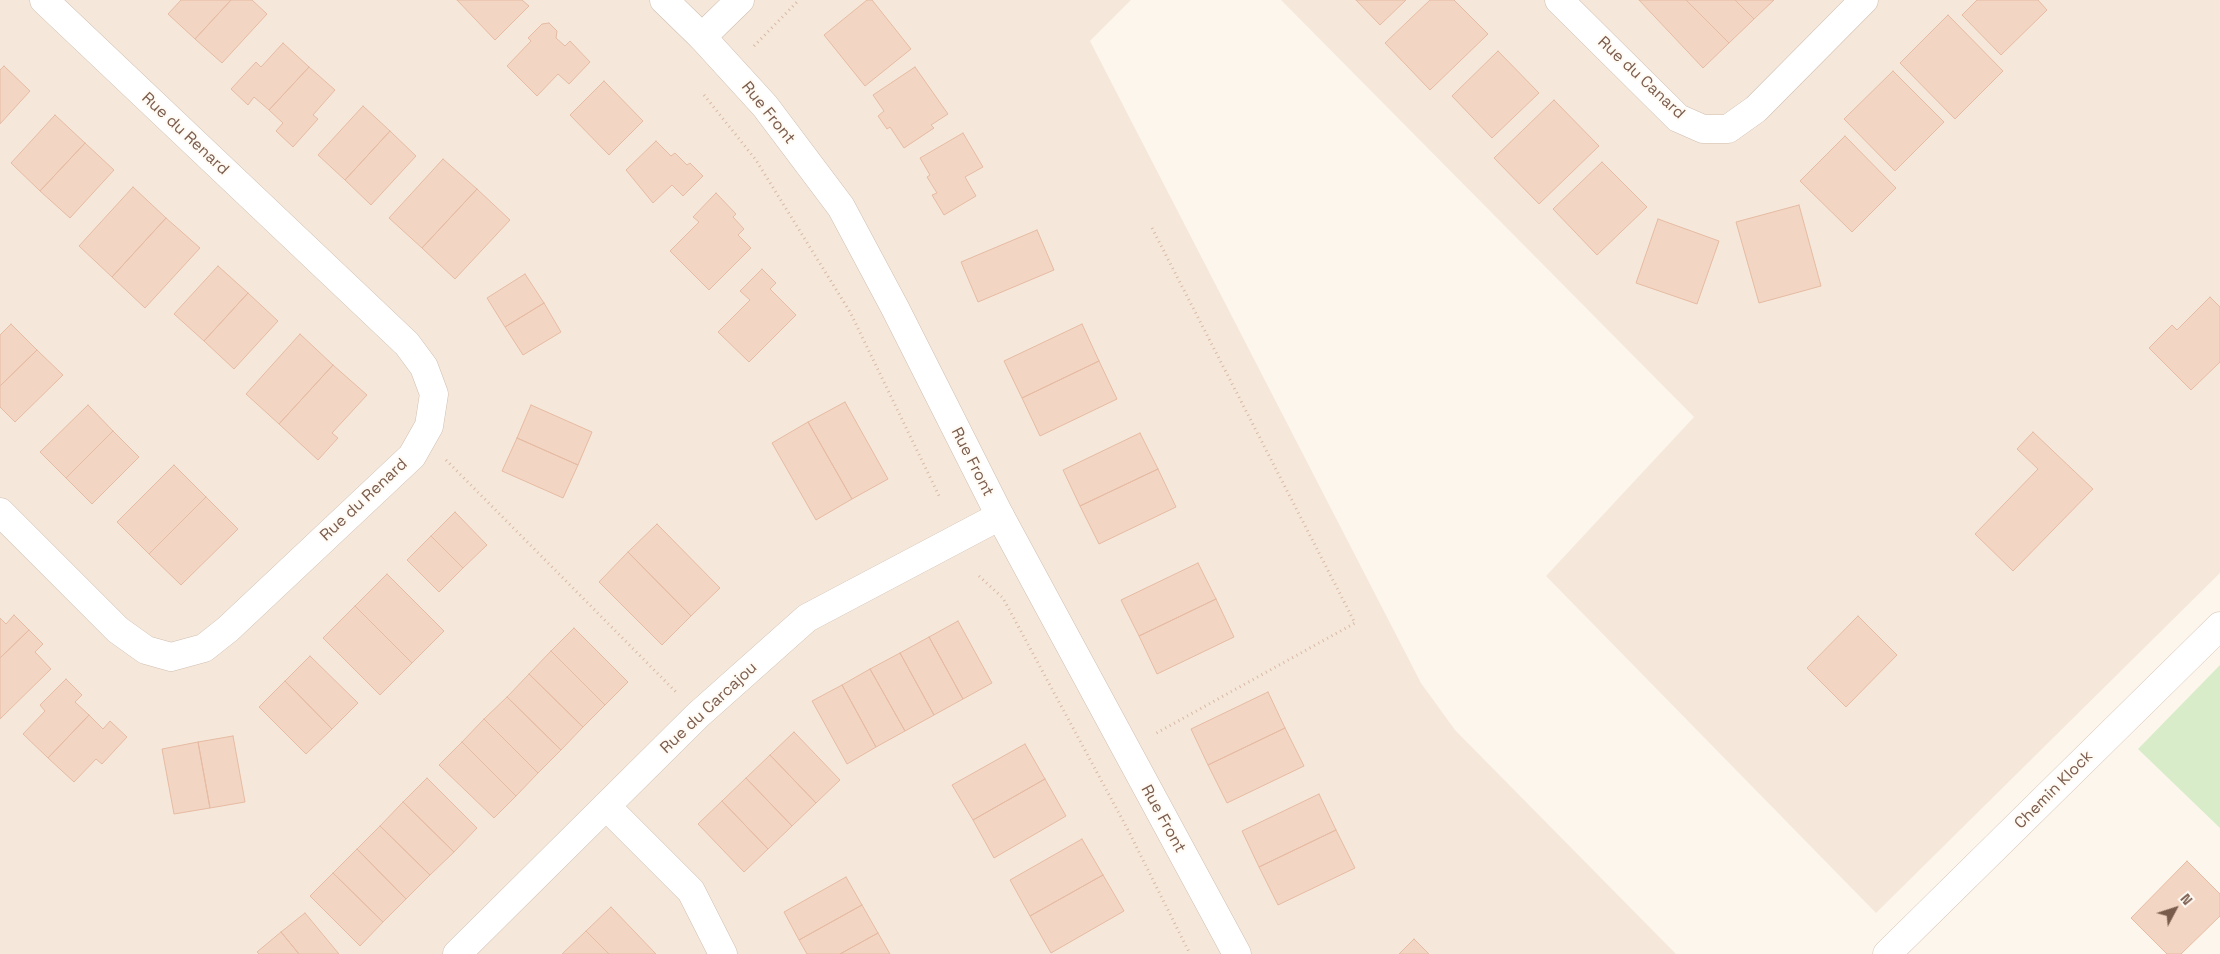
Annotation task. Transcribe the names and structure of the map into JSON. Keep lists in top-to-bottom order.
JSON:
{
  "streets": {
    "street": [
      "Rue du Canard",
      "Rue Front",
      "Rue du Renard",
      "Rue du Carcajou",
      "Chemin Klock"
    ]
  },
  "crossings": [
    ["Rue Front", "Rue du Carcajou"]
  ],
  "north": "top right"
}
